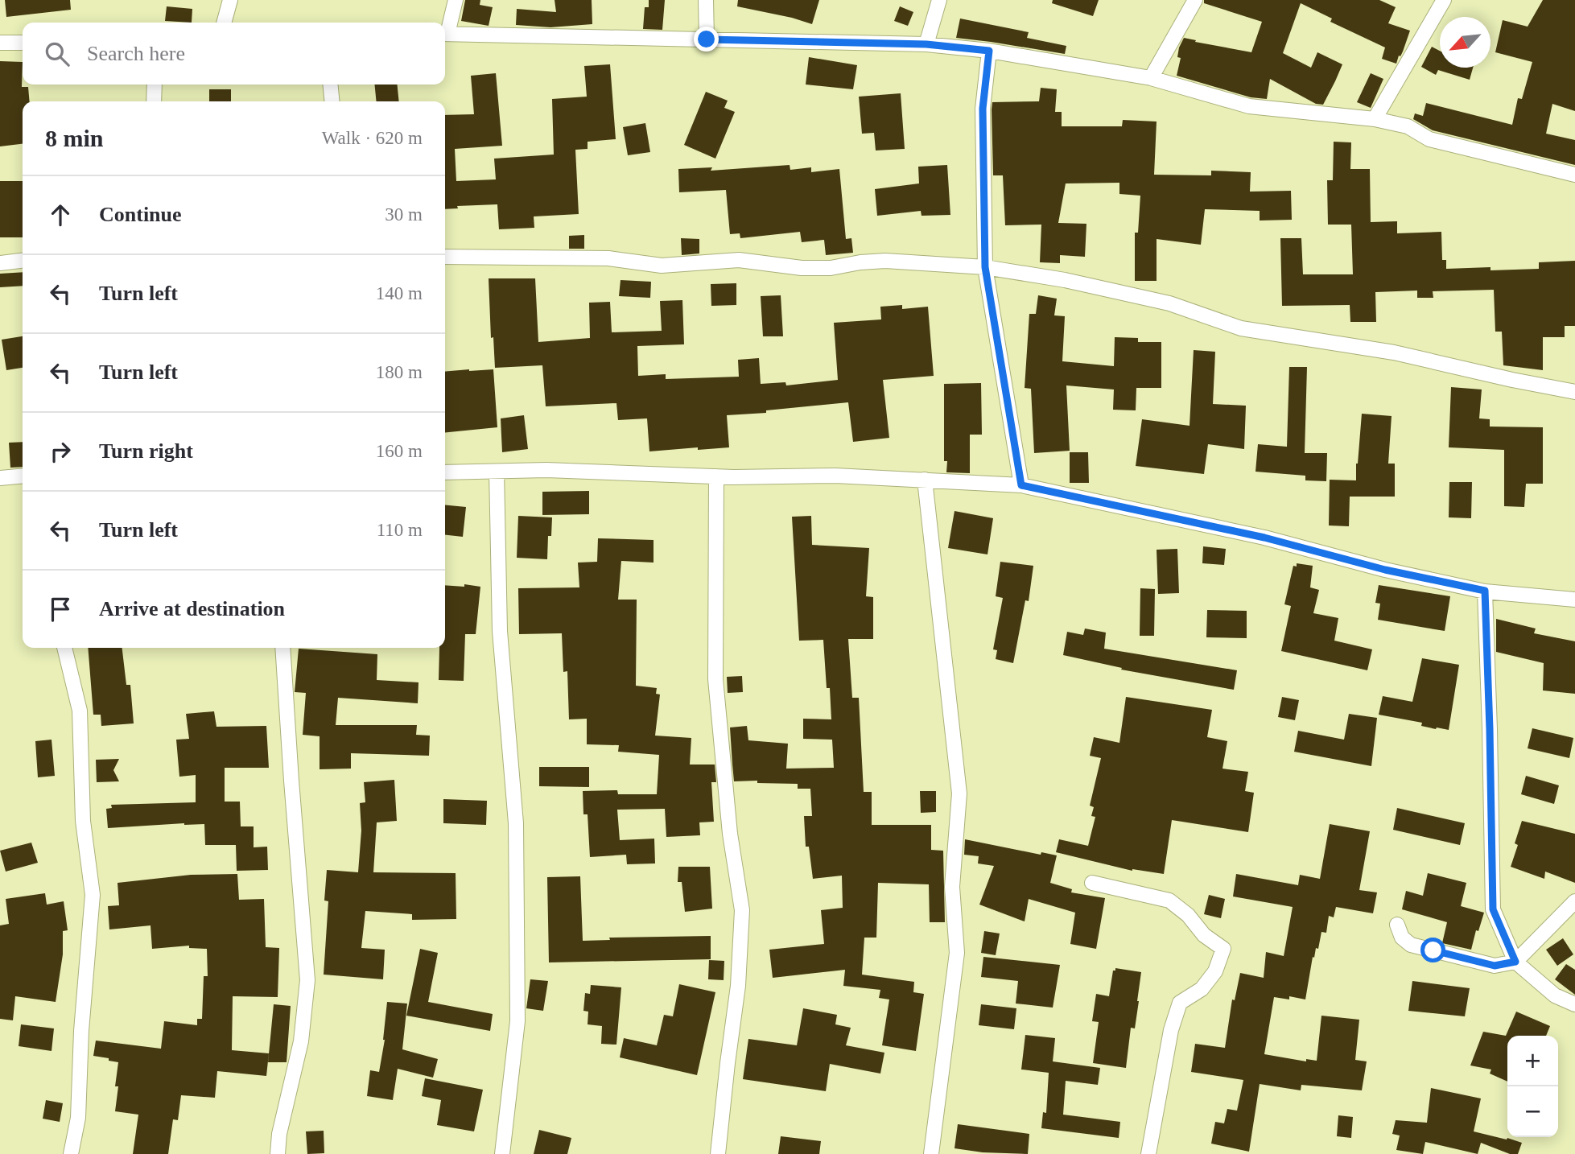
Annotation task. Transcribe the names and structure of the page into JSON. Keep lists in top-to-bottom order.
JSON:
{
  "north": "bottom left",
  "page": {
    "search": "Search here",
    "heading": ["8 min", "Walk · 620 m"],
    "list": [
      ["Continue", "30 m"],
      ["Turn left", "140 m"],
      ["Turn left", "180 m"],
      ["Turn right", "160 m"],
      ["Turn left", "110 m"],
      "Arrive at destination"
    ],
    "map_buttons": ["+", "−"]
  }
}
